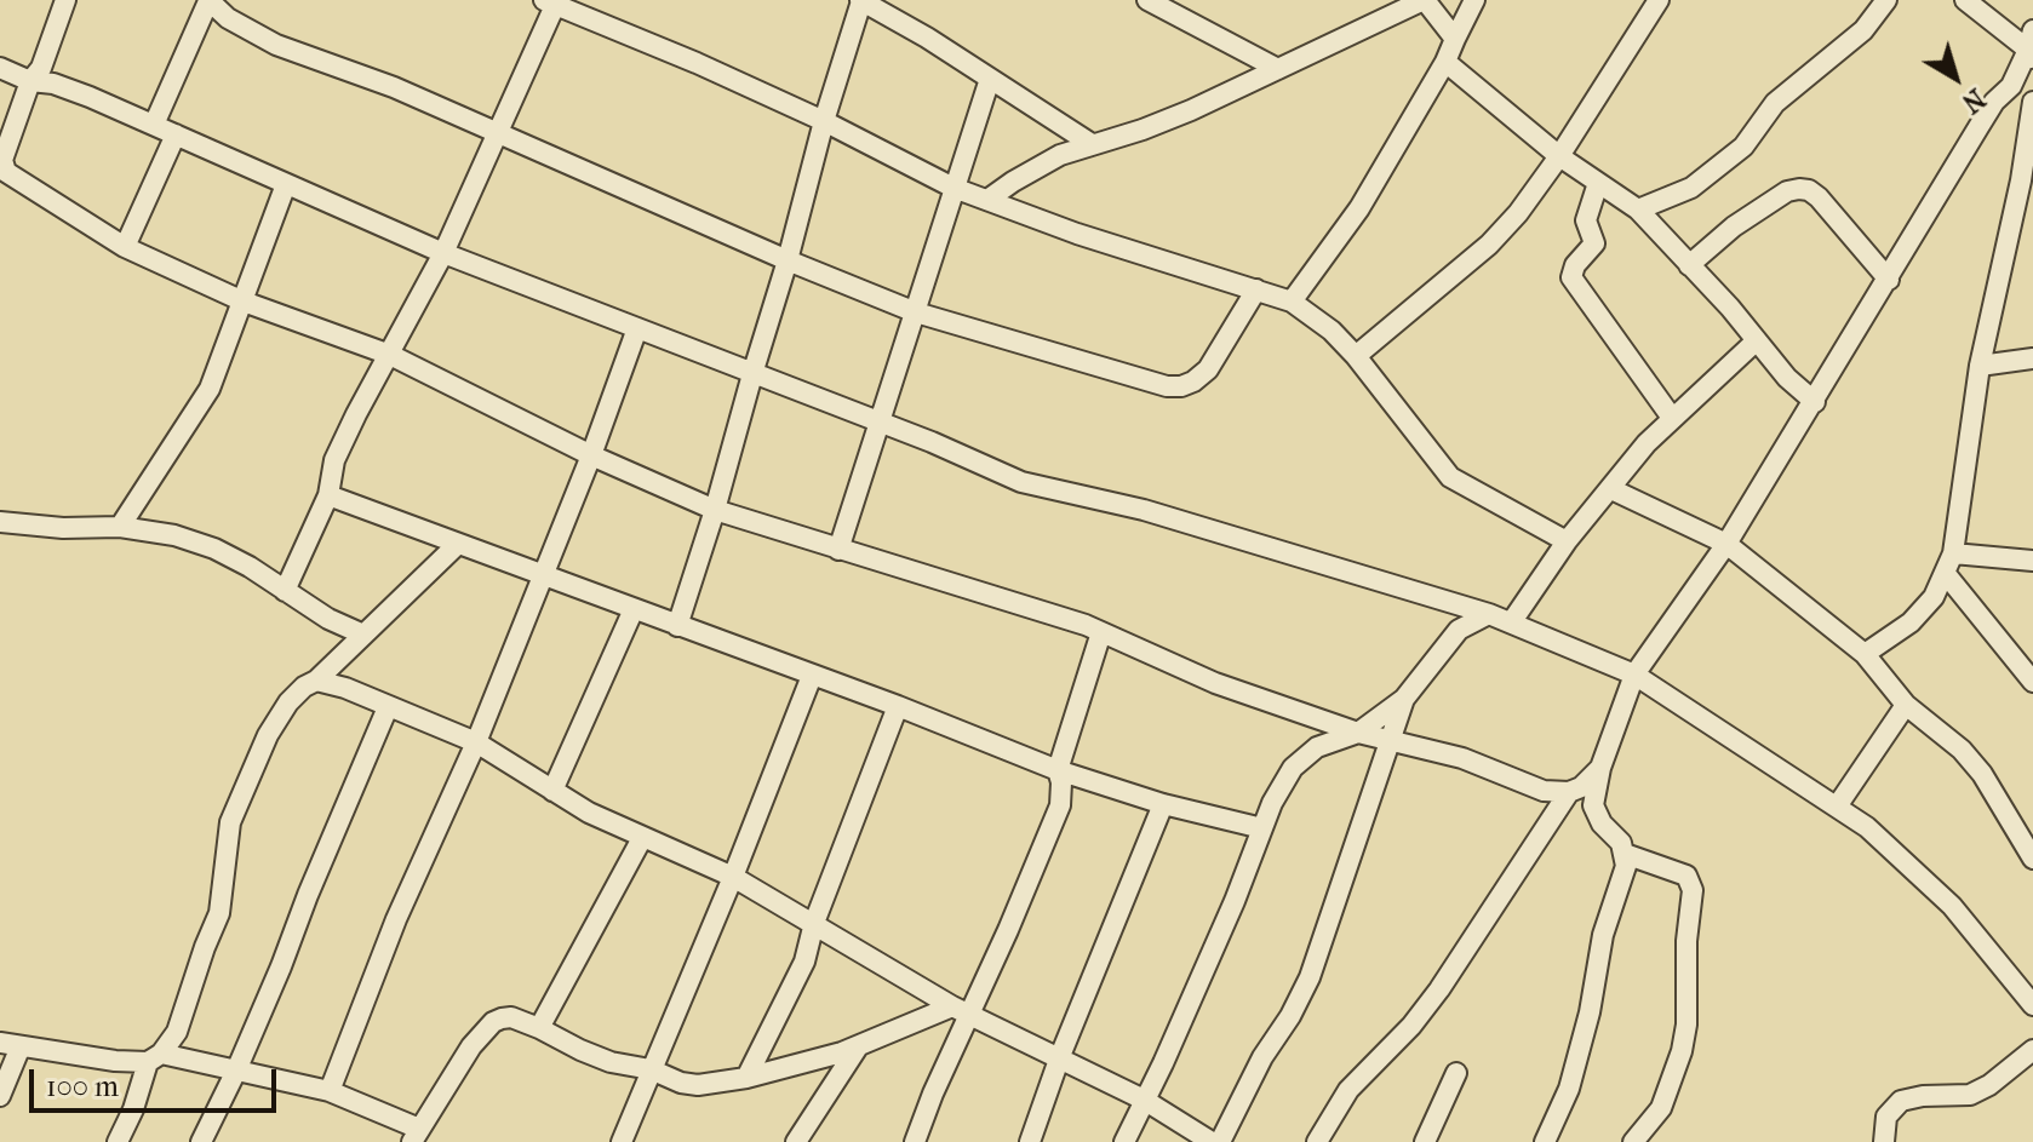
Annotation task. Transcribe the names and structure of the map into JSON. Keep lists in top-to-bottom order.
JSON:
{
  "scale_bar": "100 m",
  "north": "bottom right"
}
